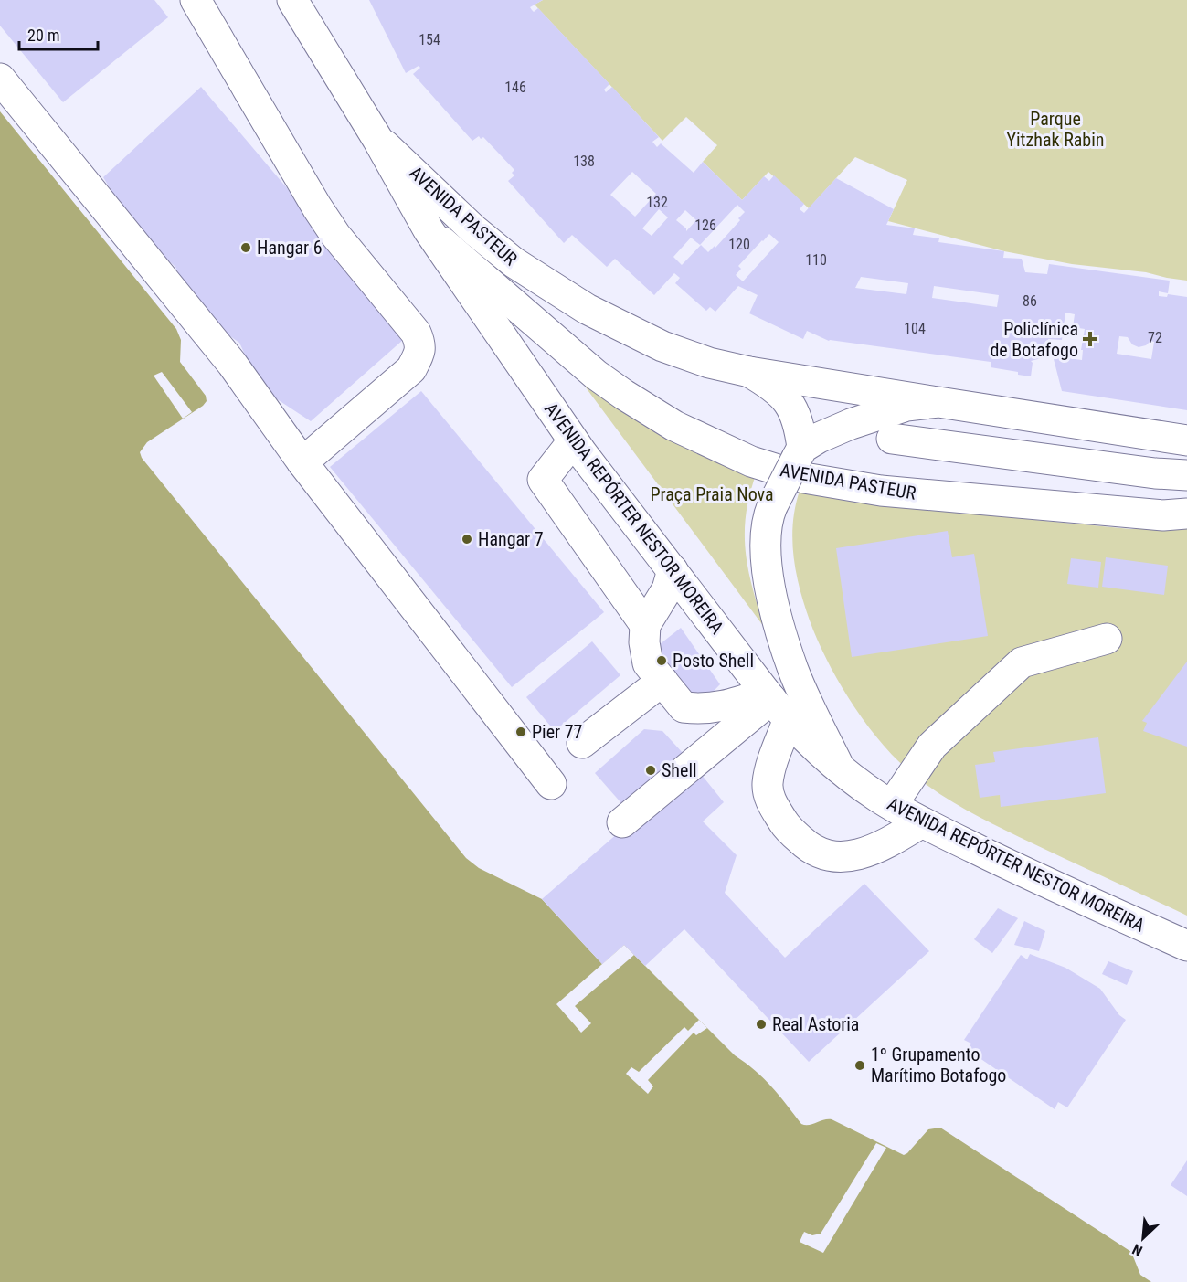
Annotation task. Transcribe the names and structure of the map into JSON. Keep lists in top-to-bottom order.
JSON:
{
  "streets": {
    "main road": ["AVENIDA PASTEUR", "AVENIDA REPÓRTER NESTOR MOREIRA"]
  },
  "crossings": [
    ["AVENIDA PASTEUR", "AVENIDA REPÓRTER NESTOR MOREIRA"]
  ],
  "parks": ["Parque Yitzhak Rabin", "Praça Praia Nova"],
  "places": {
    "other": [
      "Hangar 6",
      "Hangar 7",
      "Posto Shell",
      "Pier 77",
      "Shell",
      "Real Astoria",
      "1º Grupamento Marítimo Botafogo"
    ],
    "health": ["Policlínica de Botafogo"]
  },
  "house_numbers": [
    "154",
    "146",
    "138",
    "132",
    "126",
    "120",
    "110",
    "86",
    "104",
    "72"
  ],
  "scale_bar": "20 m",
  "north": "bottom left"
}
